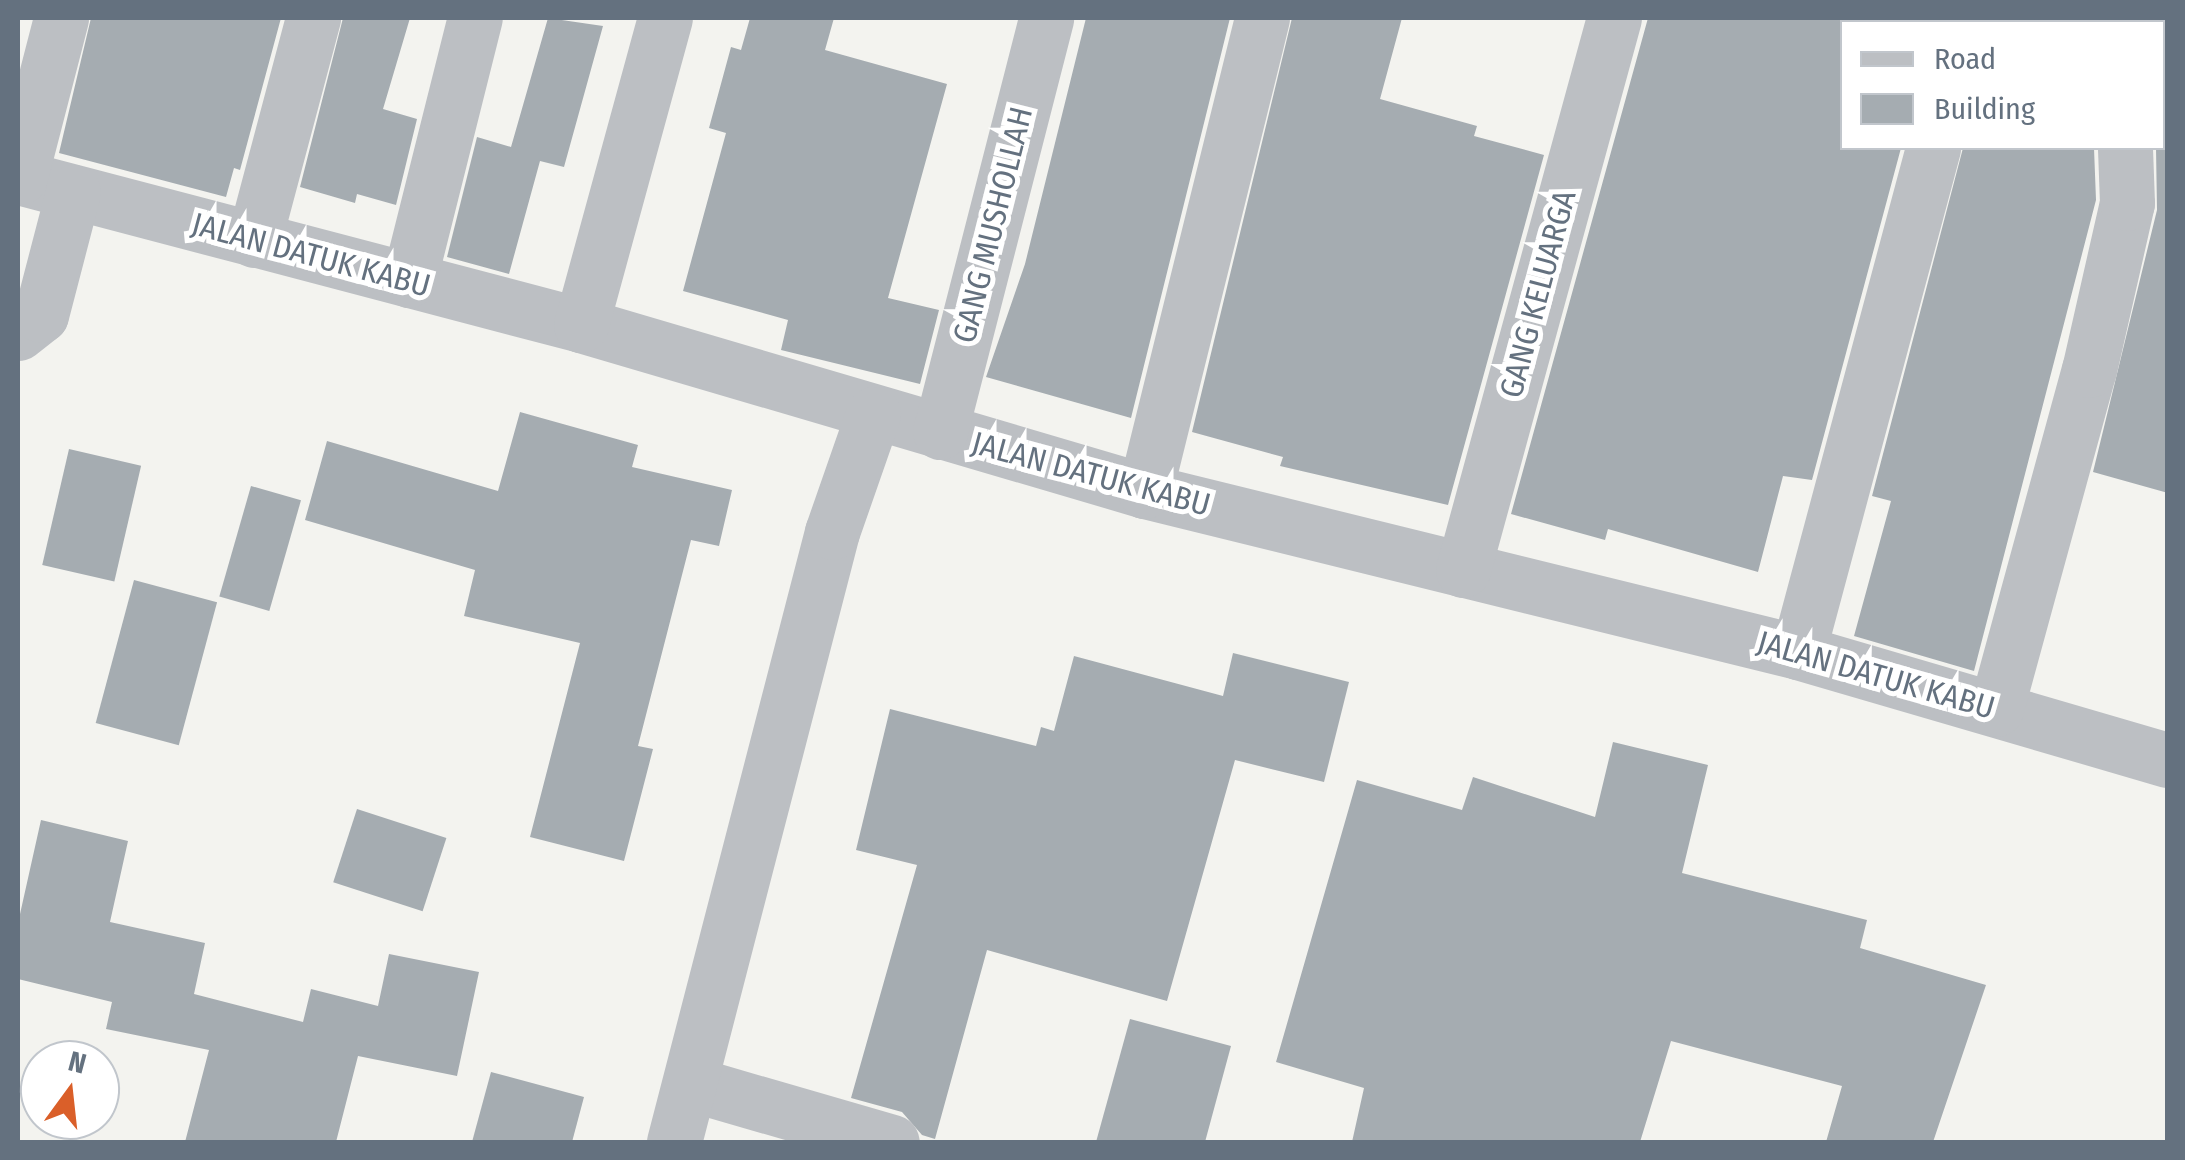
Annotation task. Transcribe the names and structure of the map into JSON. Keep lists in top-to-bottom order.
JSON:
{
  "streets": {
    "street": ["GANG MUSHOLLAH", "JALAN DATUK KABU", "GANG KELUARGA"]
  },
  "crossings": [
    ["GANG MUSHOLLAH", "JALAN DATUK KABU"],
    ["JALAN DATUK KABU", "GANG KELUARGA"]
  ],
  "legend": ["Road", "Building"],
  "north": "top"
}
